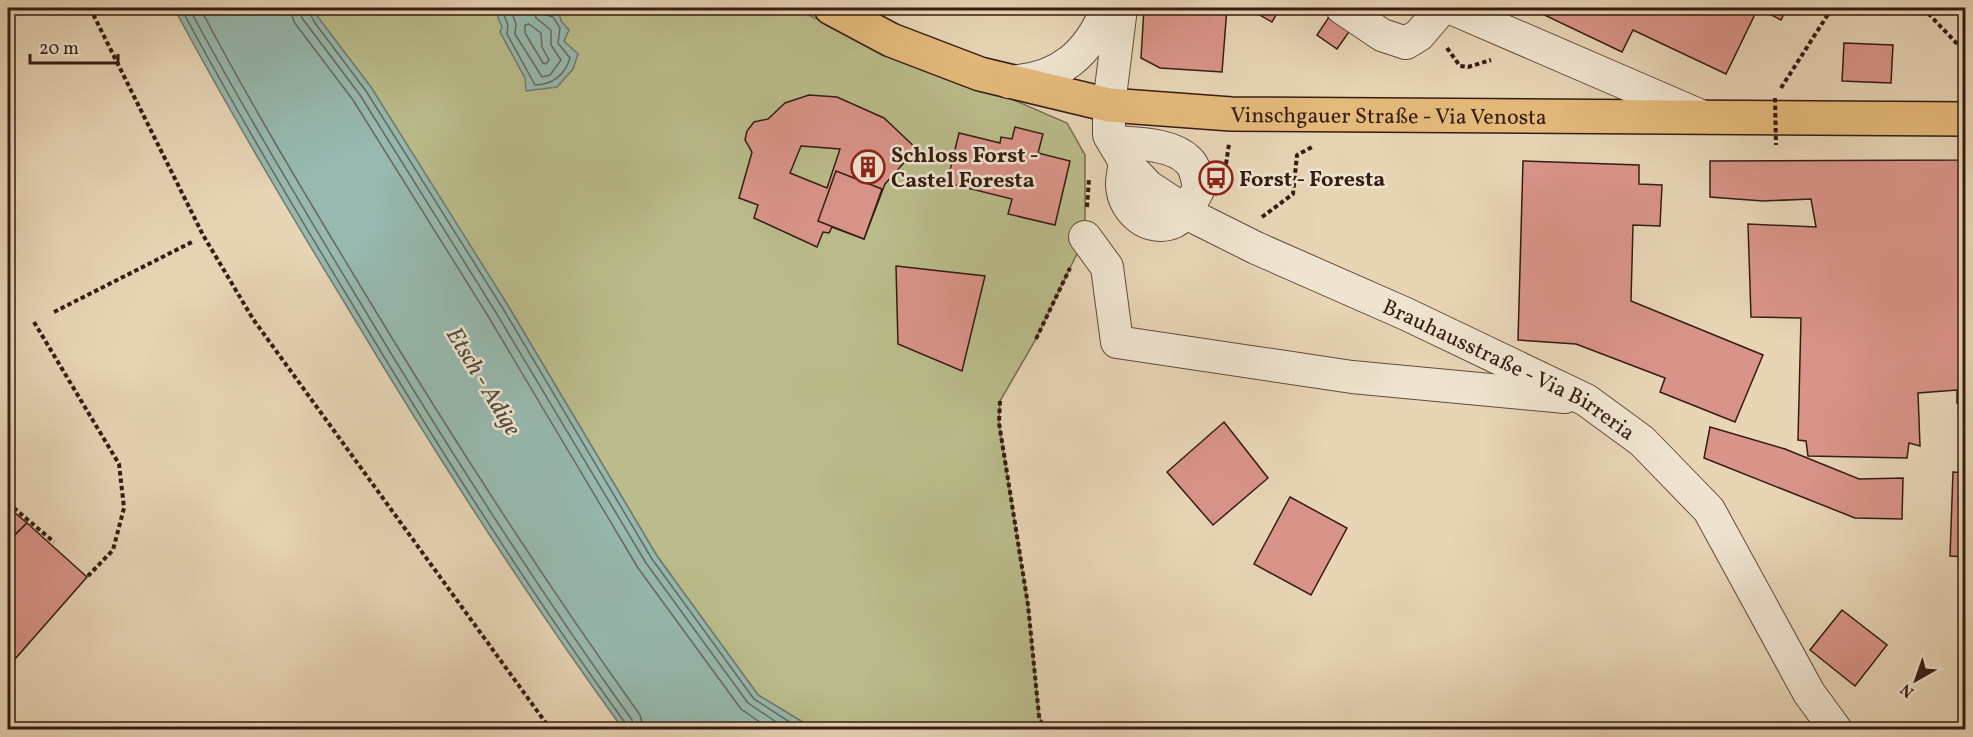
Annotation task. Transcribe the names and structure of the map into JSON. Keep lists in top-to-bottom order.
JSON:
{
  "streets": {
    "main road": ["Vinschgauer Straße - Via Venosta"],
    "street": ["Brauhausstraße - Via Birreria"]
  },
  "water": ["Etsch - Adige"],
  "places": {
    "building": ["Schloss Forst - Castel Foresta"],
    "bus stop": ["Forst - Foresta"]
  },
  "scale_bar": "20 m",
  "north": "bottom left"
}
